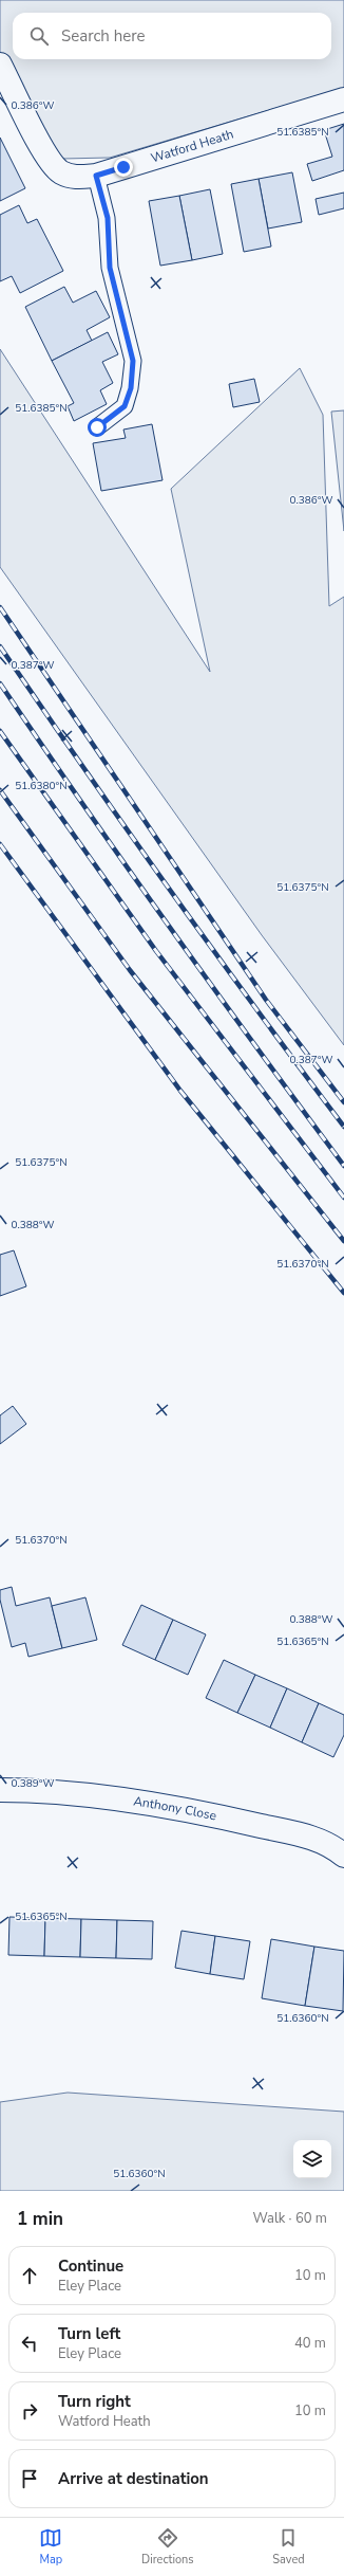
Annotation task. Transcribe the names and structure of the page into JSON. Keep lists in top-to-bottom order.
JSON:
{
  "streets": {
    "street": ["Watford Heath", "Anthony Close"]
  },
  "page": {
    "search": "Search here",
    "heading": ["1 min", "Walk · 60 m"],
    "list": [
      ["Continue", "Eley Place", "10 m"],
      ["Turn left", "Eley Place", "40 m"],
      ["Turn right", "Watford Heath", "10 m"],
      "Arrive at destination"
    ],
    "nav": ["Map", "Directions", "Saved"]
  },
  "coordinates": [
    "0.386°W",
    "51.6385°N",
    "0.387°W",
    "51.6380°N",
    "51.6375°N",
    "0.388°W",
    "51.6370°N",
    "51.6365°N",
    "0.389°W",
    "51.6360°N"
  ]
}
